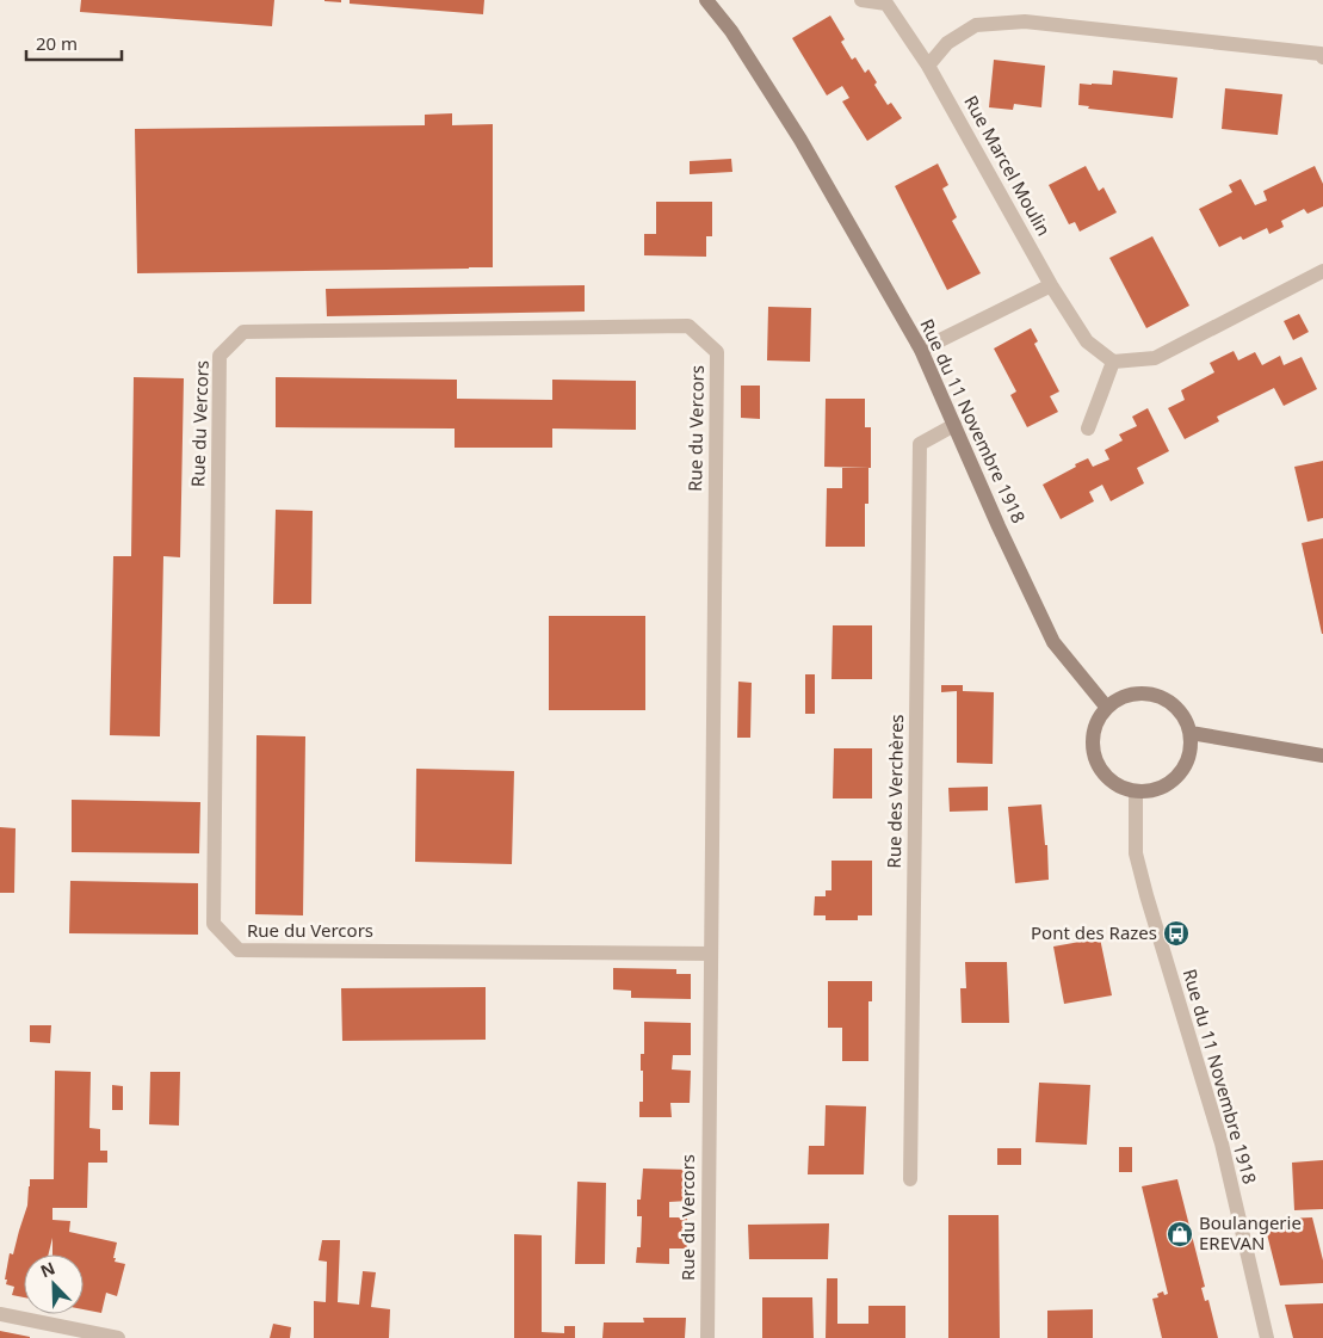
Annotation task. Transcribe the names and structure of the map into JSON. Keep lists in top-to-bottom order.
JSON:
{
  "streets": {
    "street": [
      "Rue Marcel Moulin",
      "Rue du 11 Novembre 1918",
      "Rue du Vercors",
      "Rue des Verchères"
    ]
  },
  "crossings": [
    ["Rue du 11 Novembre 1918", "Rue des Verchères"]
  ],
  "places": {
    "bus stop": ["Pont des Razes"],
    "shop": ["Boulangerie EREVAN"]
  },
  "scale_bar": "20 m",
  "north": "top left"
}
